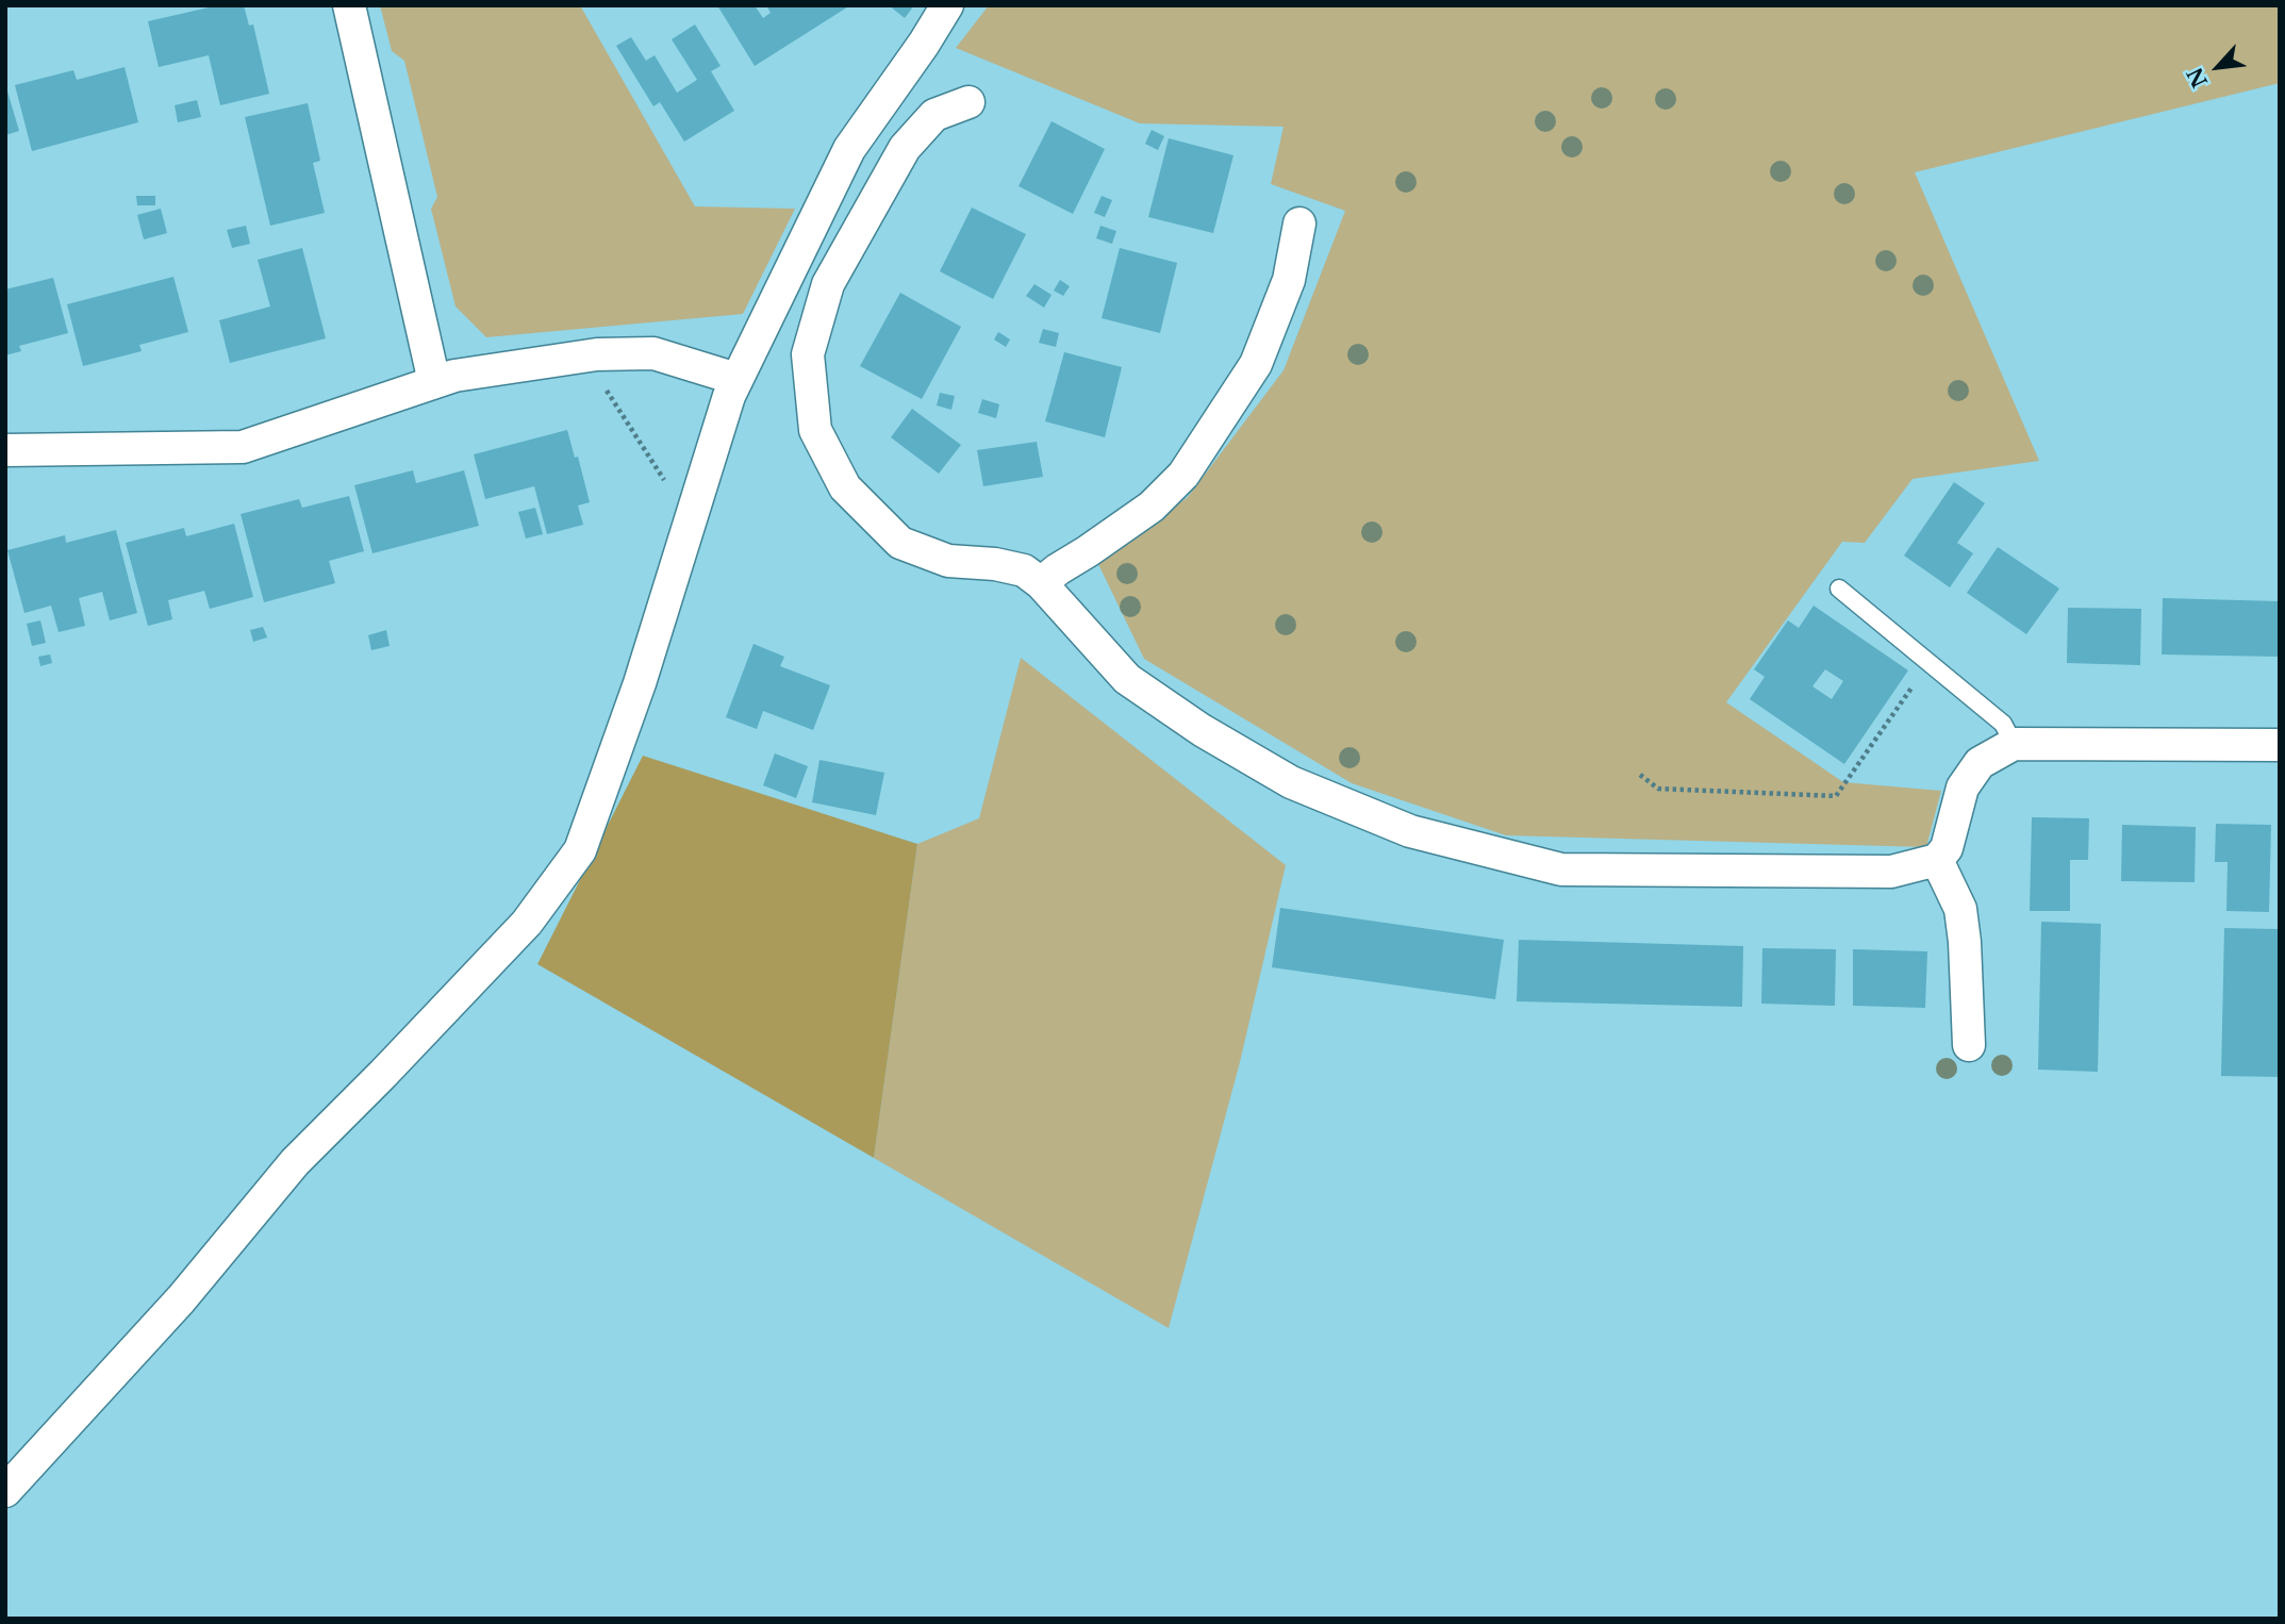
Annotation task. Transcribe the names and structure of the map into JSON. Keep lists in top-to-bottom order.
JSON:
{
  "north": "bottom left"
}
